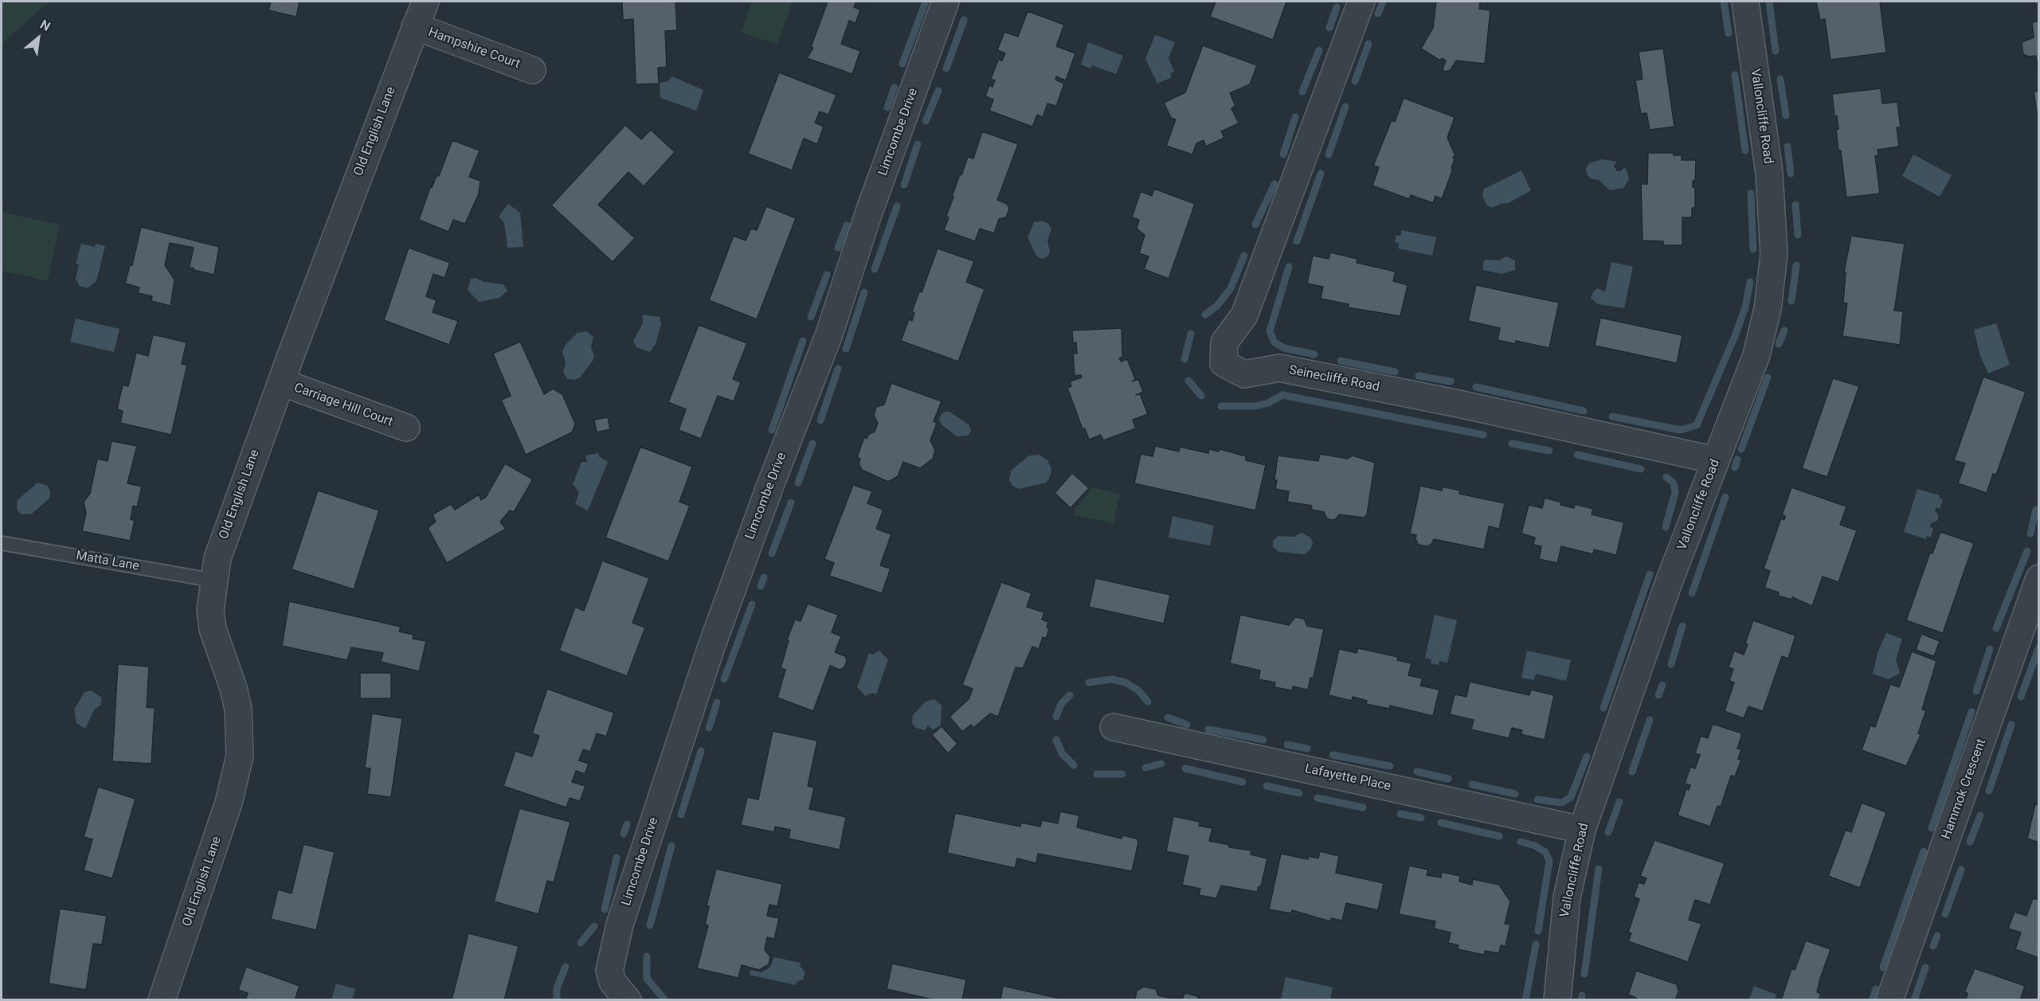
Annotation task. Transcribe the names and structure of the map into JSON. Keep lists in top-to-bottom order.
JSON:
{
  "streets": {
    "street": [
      "Hampshire Court",
      "Valloncliffe Road",
      "Old English Lane",
      "Limcombe Drive",
      "Seinecliffe Road",
      "Carriage Hill Court",
      "Lafayette Place",
      "Hammok Crescent"
    ],
    "lane": ["Matta Lane"]
  },
  "crossings": [
    ["Hampshire Court", "Old English Lane"],
    ["Valloncliffe Road", "Seinecliffe Road"],
    ["Valloncliffe Road", "Lafayette Place"],
    ["Old English Lane", "Carriage Hill Court"],
    ["Old English Lane", "Matta Lane"]
  ],
  "north": "top right"
}
